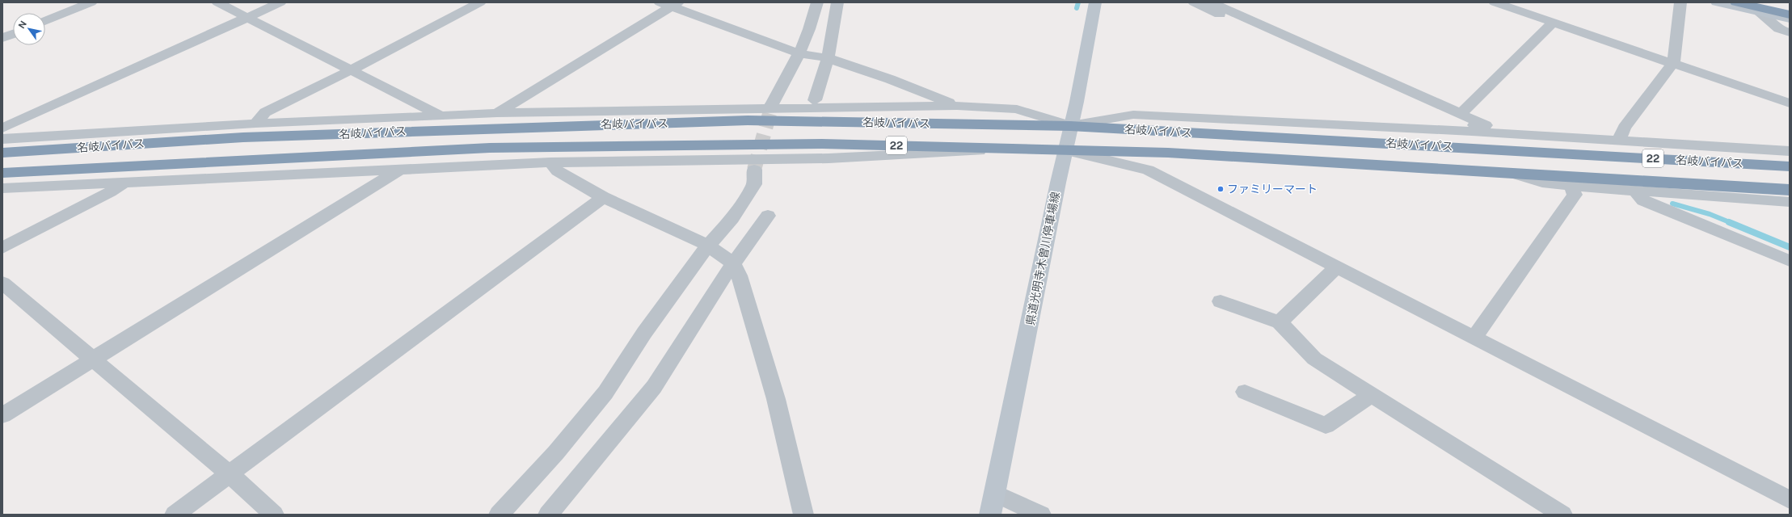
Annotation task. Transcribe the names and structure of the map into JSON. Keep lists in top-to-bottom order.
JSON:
{
  "streets": {
    "highway": ["名岐バイパス", "22"],
    "main road": ["県道光明寺木曽川停車場線"]
  },
  "crossings": [
    ["名岐バイパス", "県道光明寺木曽川停車場線"]
  ],
  "places": ["ファミリーマート"],
  "north": "top left"
}
